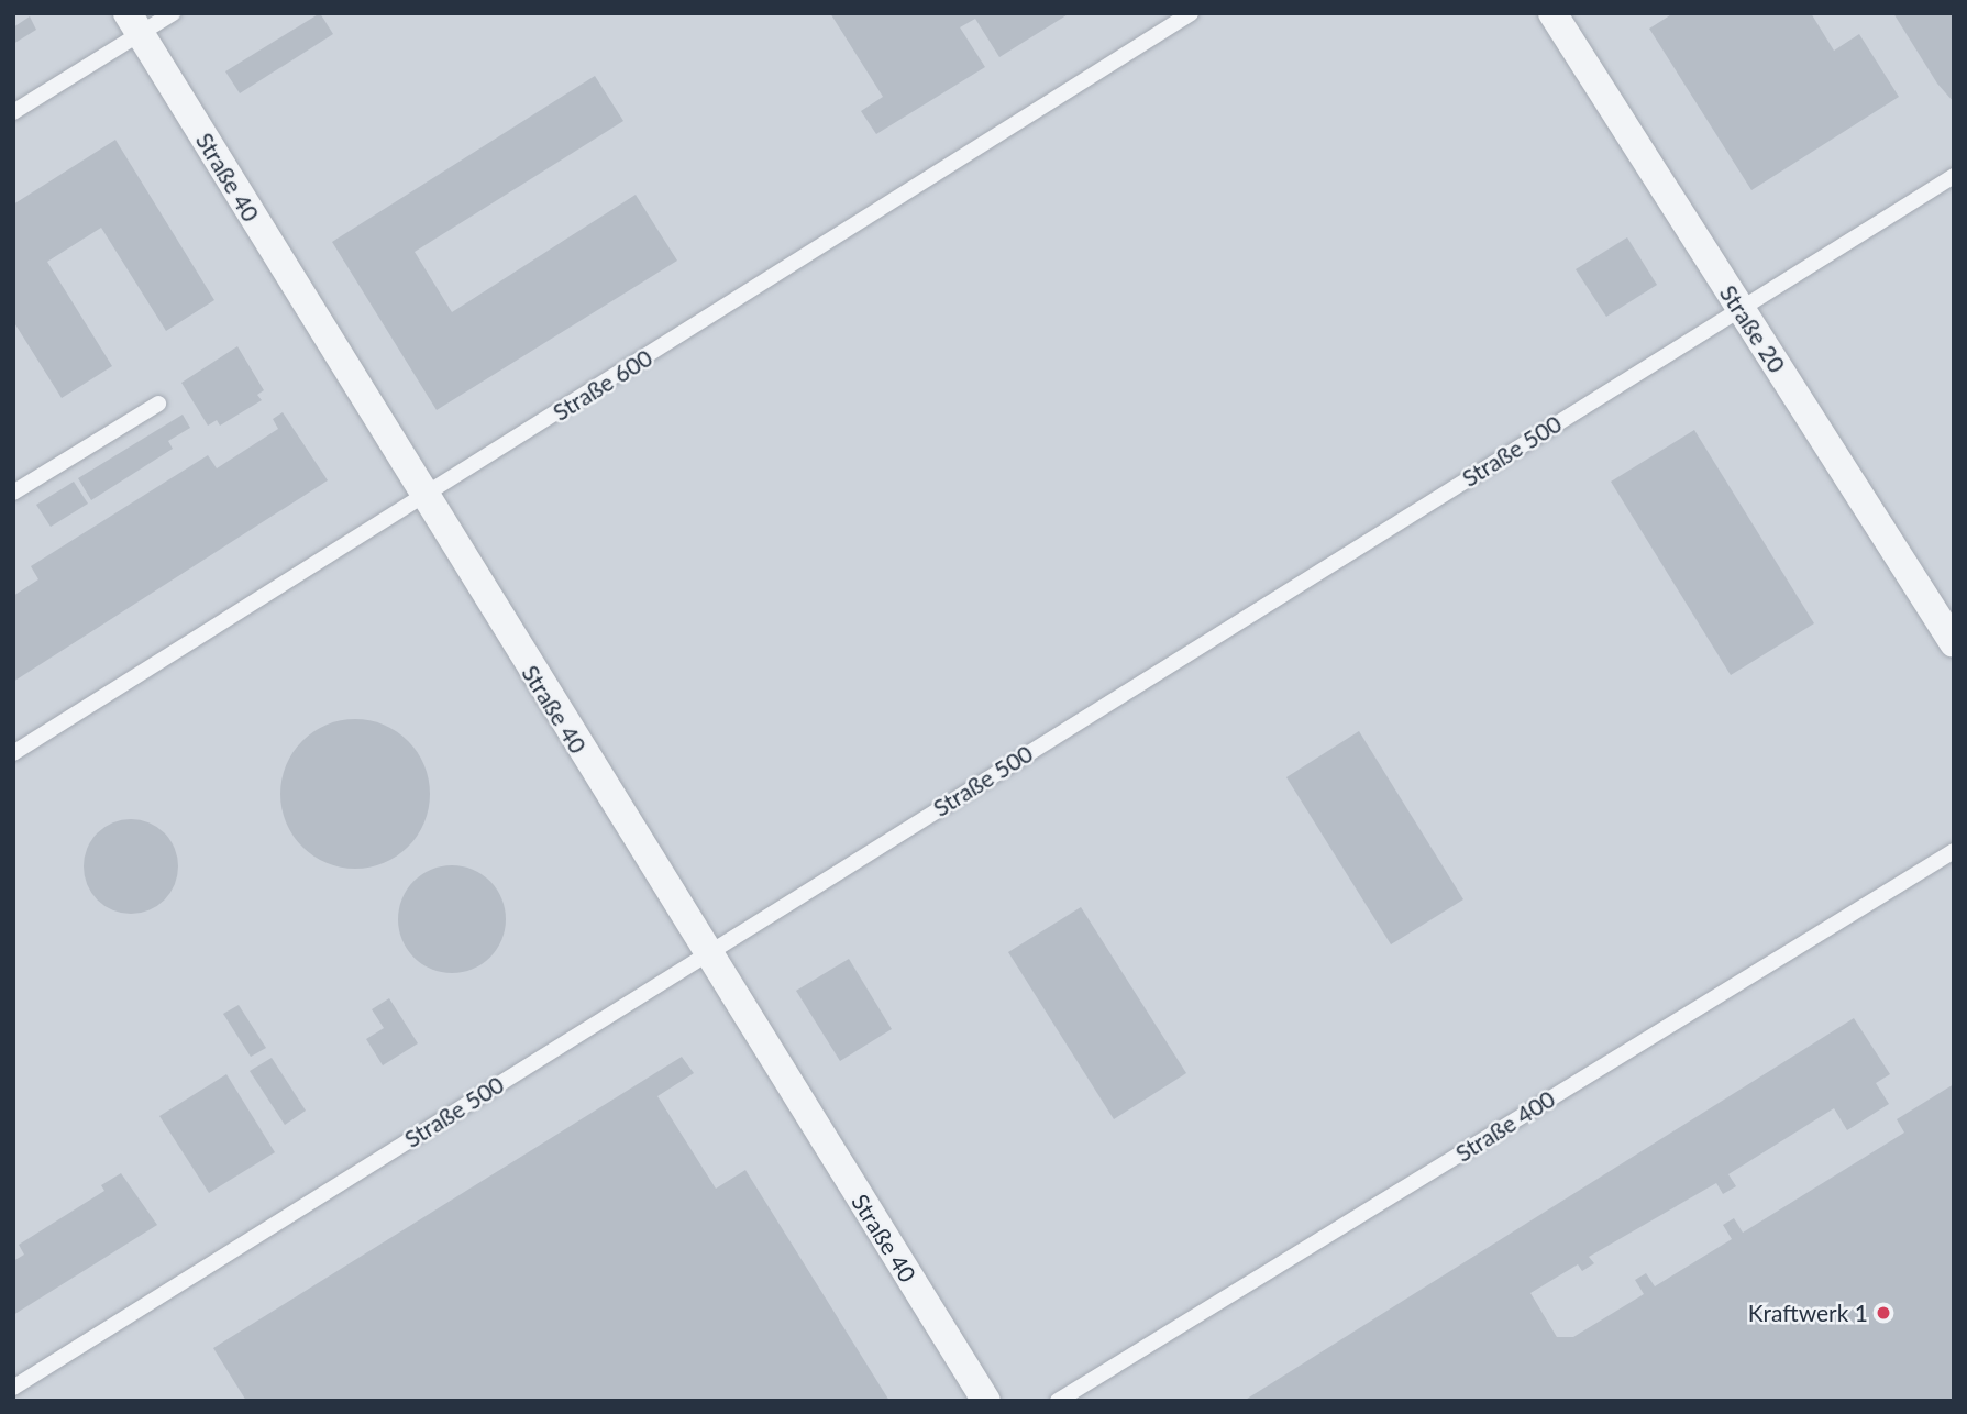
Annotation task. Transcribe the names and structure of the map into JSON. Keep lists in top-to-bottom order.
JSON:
{
  "streets": {
    "street": ["Straße 40", "Straße 20"],
    "lane": ["Straße 600", "Straße 500", "Straße 400"]
  },
  "crossings": [
    ["Straße 40", "Straße 600"],
    ["Straße 40", "Straße 500"],
    ["Straße 20", "Straße 500"]
  ],
  "places": ["Kraftwerk 1"]
}
